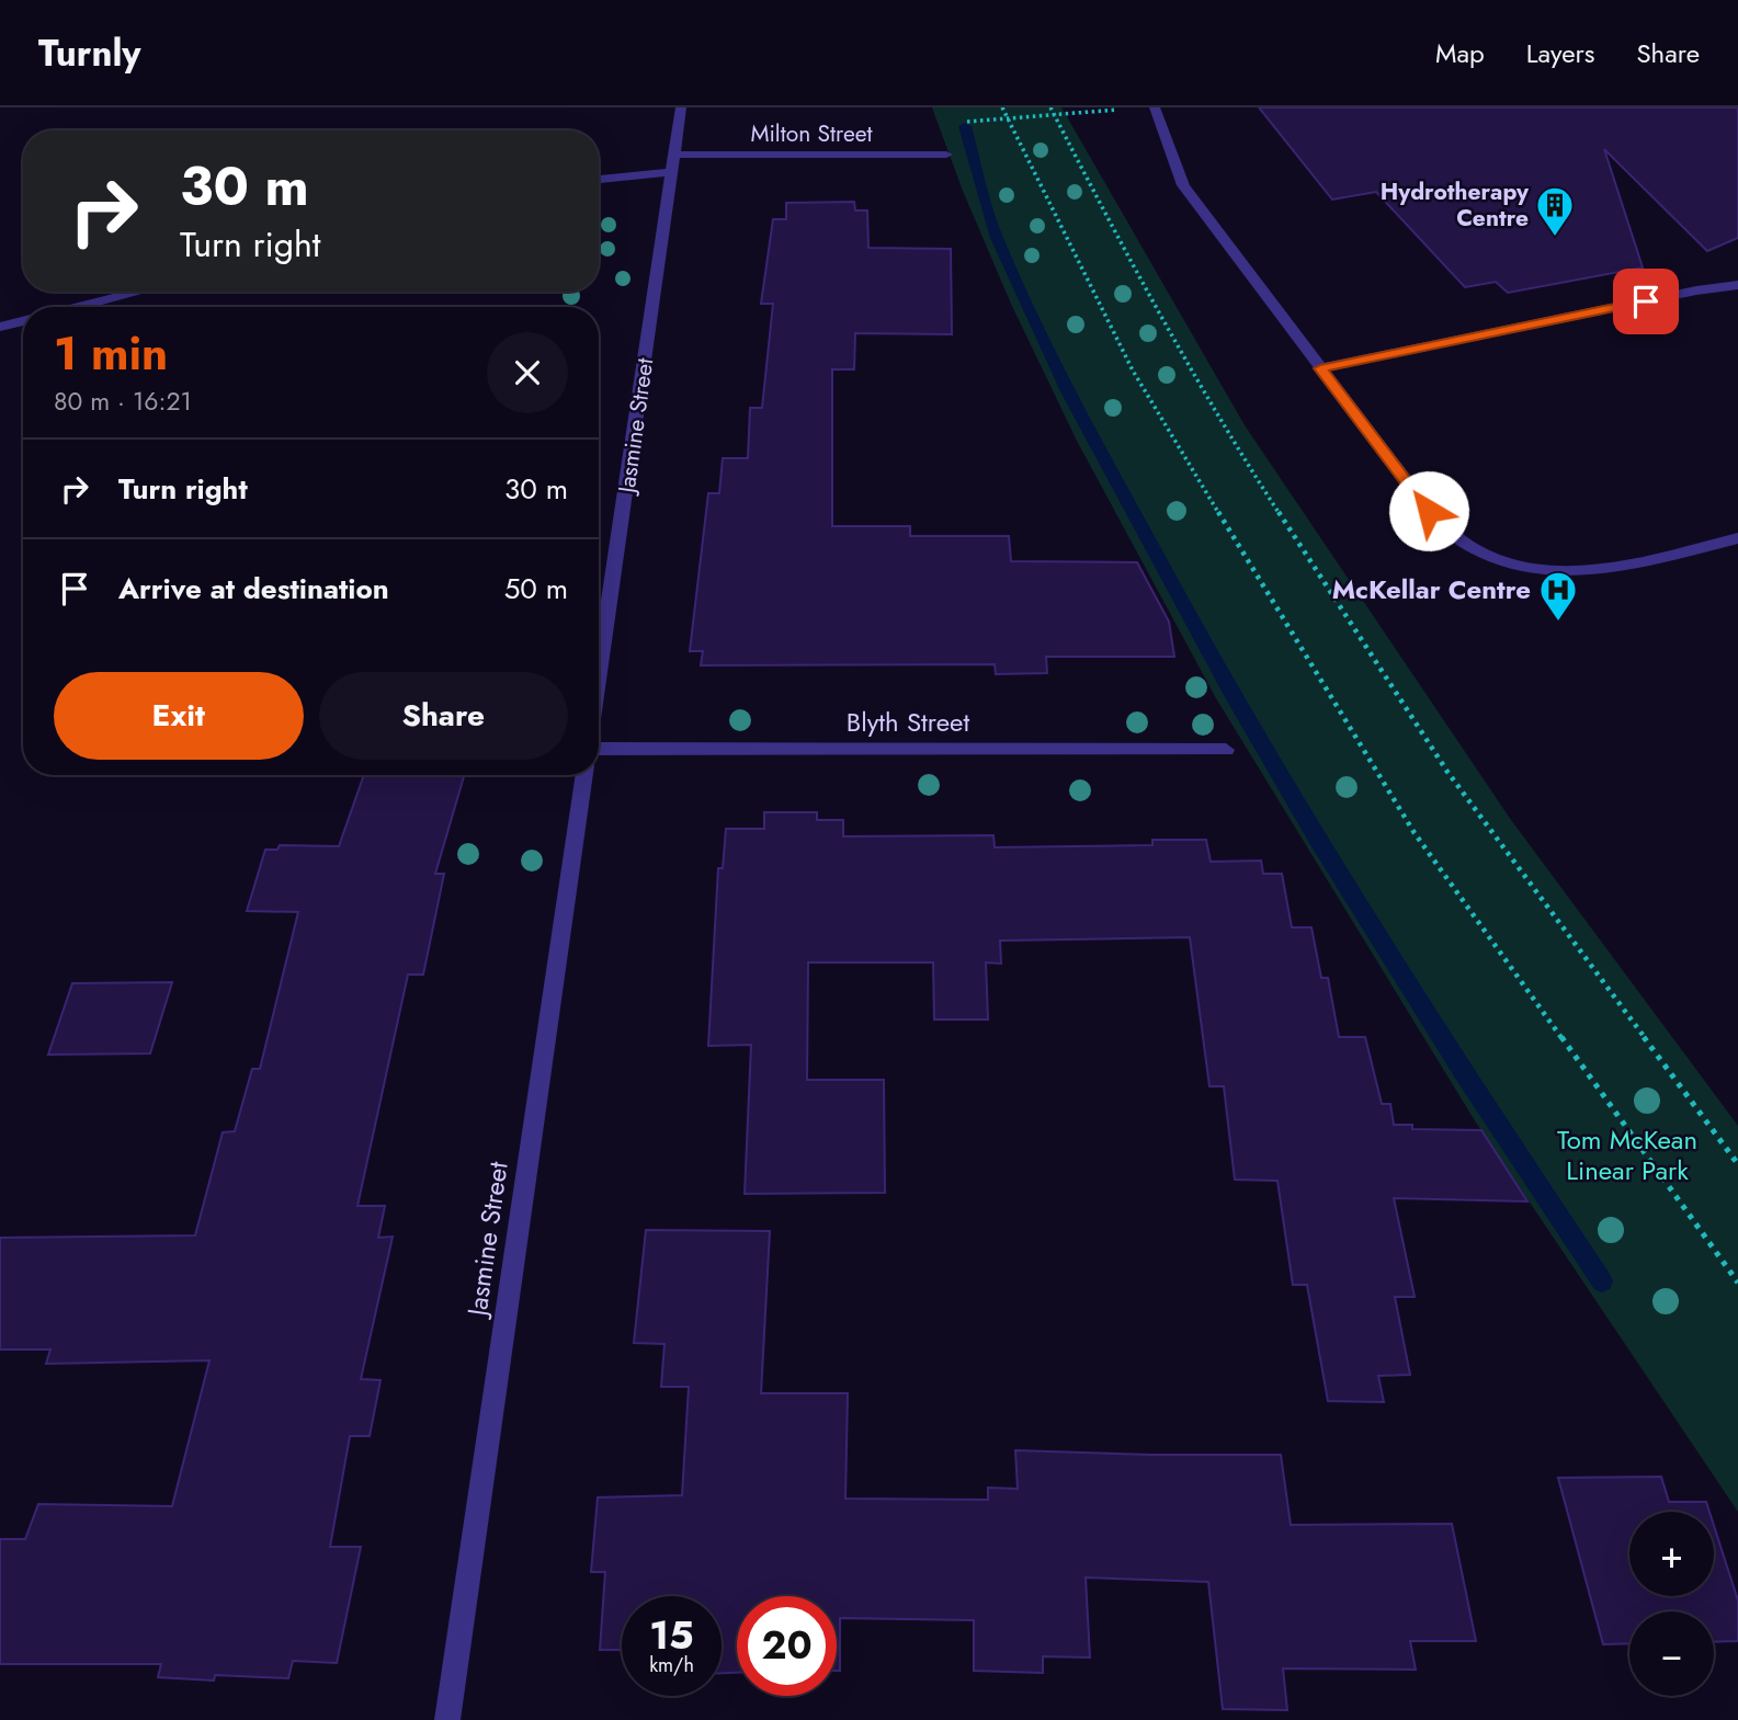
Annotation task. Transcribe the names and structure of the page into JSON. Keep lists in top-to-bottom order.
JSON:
{
  "streets": {
    "street": ["Milton Street", "Jasmine Street", "Blyth Street"]
  },
  "crossings": [
    ["Milton Street", "Jasmine Street"]
  ],
  "parks": ["Tom McKean Linear Park"],
  "places": {
    "building": ["Hydrotherapy Centre"],
    "hospital": ["McKellar Centre"]
  },
  "page": {
    "header": "Turnly",
    "nav": ["Map", "Layers", "Share"],
    "turn": ["30 m", "Turn right"],
    "heading": ["1 min", "80 m · 16:21"],
    "list": [
      {
        "name": "Turn right",
        "value": "30 m"
      },
      {
        "name": "Arrive at destination",
        "value": "50 m"
      }
    ],
    "buttons": ["Exit", "Share"],
    "map_buttons": ["+", "−"],
    "speed": "15 km/h",
    "limit": "20"
  }
}
